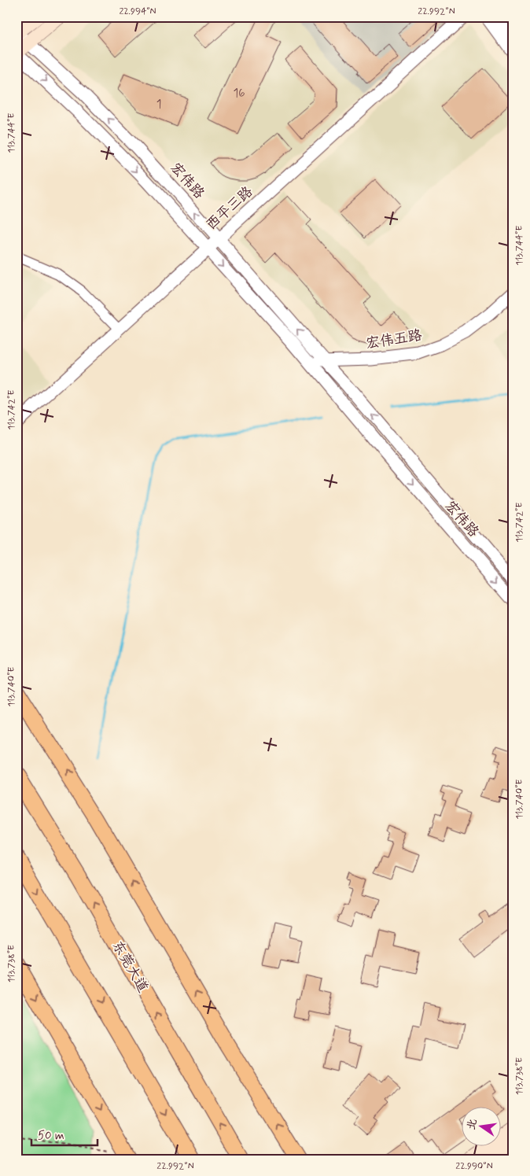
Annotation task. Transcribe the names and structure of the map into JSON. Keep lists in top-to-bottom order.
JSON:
{
  "streets": {
    "highway": ["东莞大道"],
    "street": ["宏伟路", "西平三路", "宏伟五路"]
  },
  "crossings": [
    ["宏伟路", "西平三路"],
    ["宏伟路", "宏伟五路"]
  ],
  "house_numbers": ["16", "1"],
  "scale_bar": "50 m",
  "north": "left",
  "coordinates": [
    "22.994°N",
    "22.992°N",
    "113.744°E",
    "113.742°E",
    "113.740°E",
    "113.738°E",
    "22.990°N"
  ]
}
